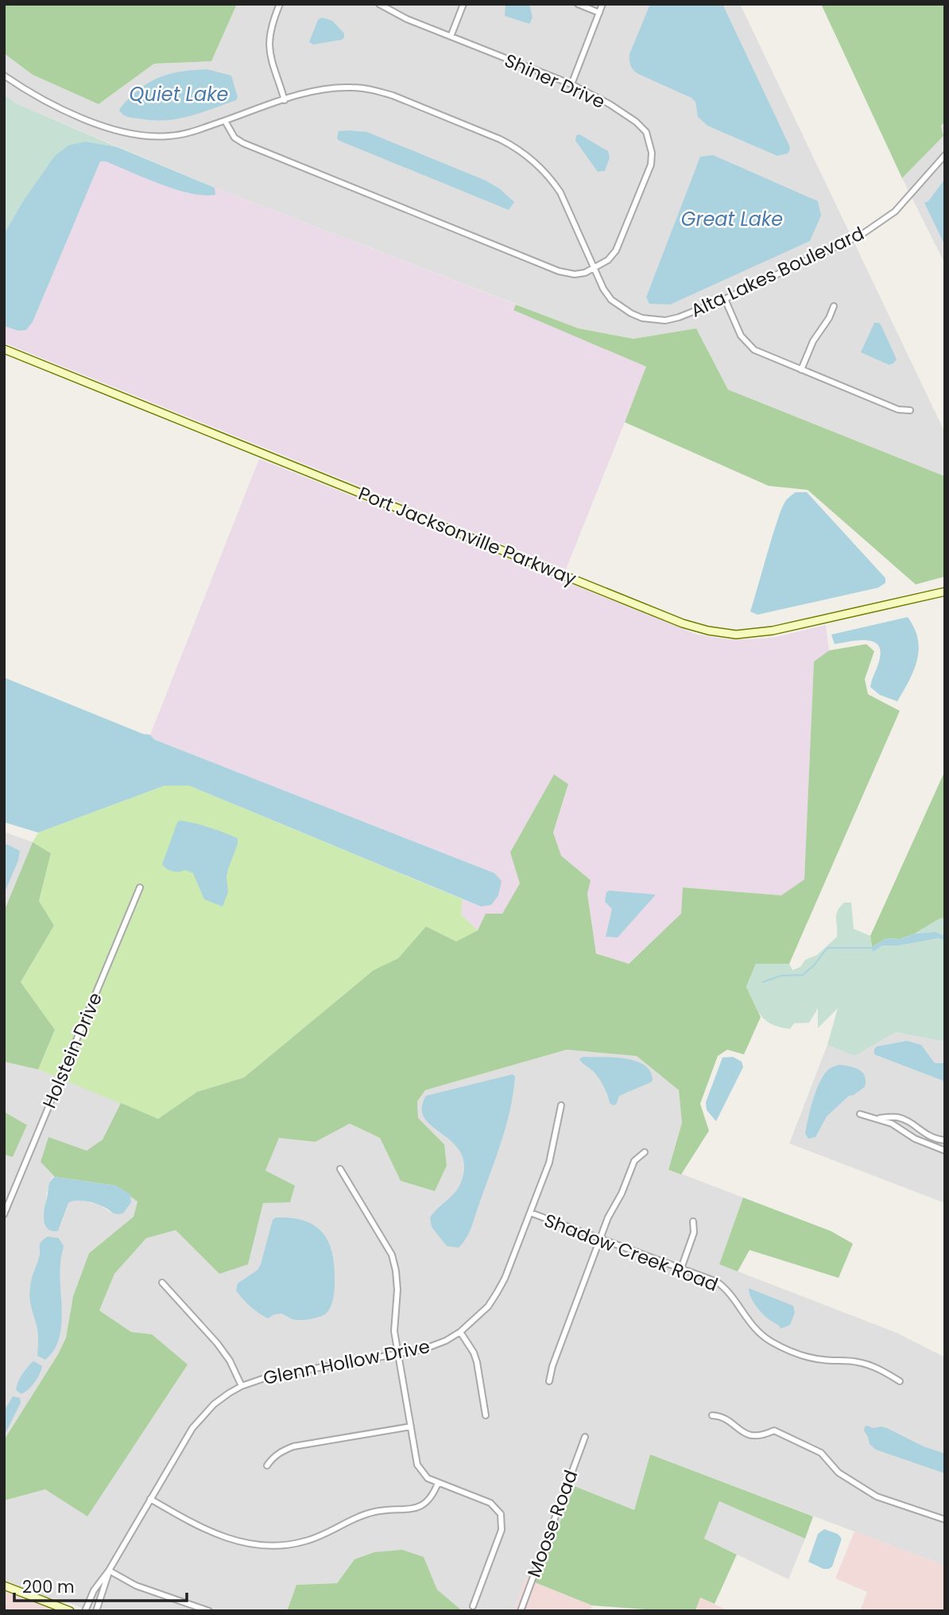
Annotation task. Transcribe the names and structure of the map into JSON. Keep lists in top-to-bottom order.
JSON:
{
  "streets": {
    "street": [
      "Shiner Drive",
      "Alta Lakes Boulevard",
      "Port Jacksonville Parkway",
      "Holstein Drive",
      "Shadow Creek Road",
      "Glenn Hollow Drive",
      "Moose Road"
    ]
  },
  "crossings": [
    ["Shiner Drive", "Alta Lakes Boulevard"],
    ["Shadow Creek Road", "Glenn Hollow Drive"]
  ],
  "water": ["Quiet Lake", "Great Lake"],
  "scale_bar": "200 m"
}
